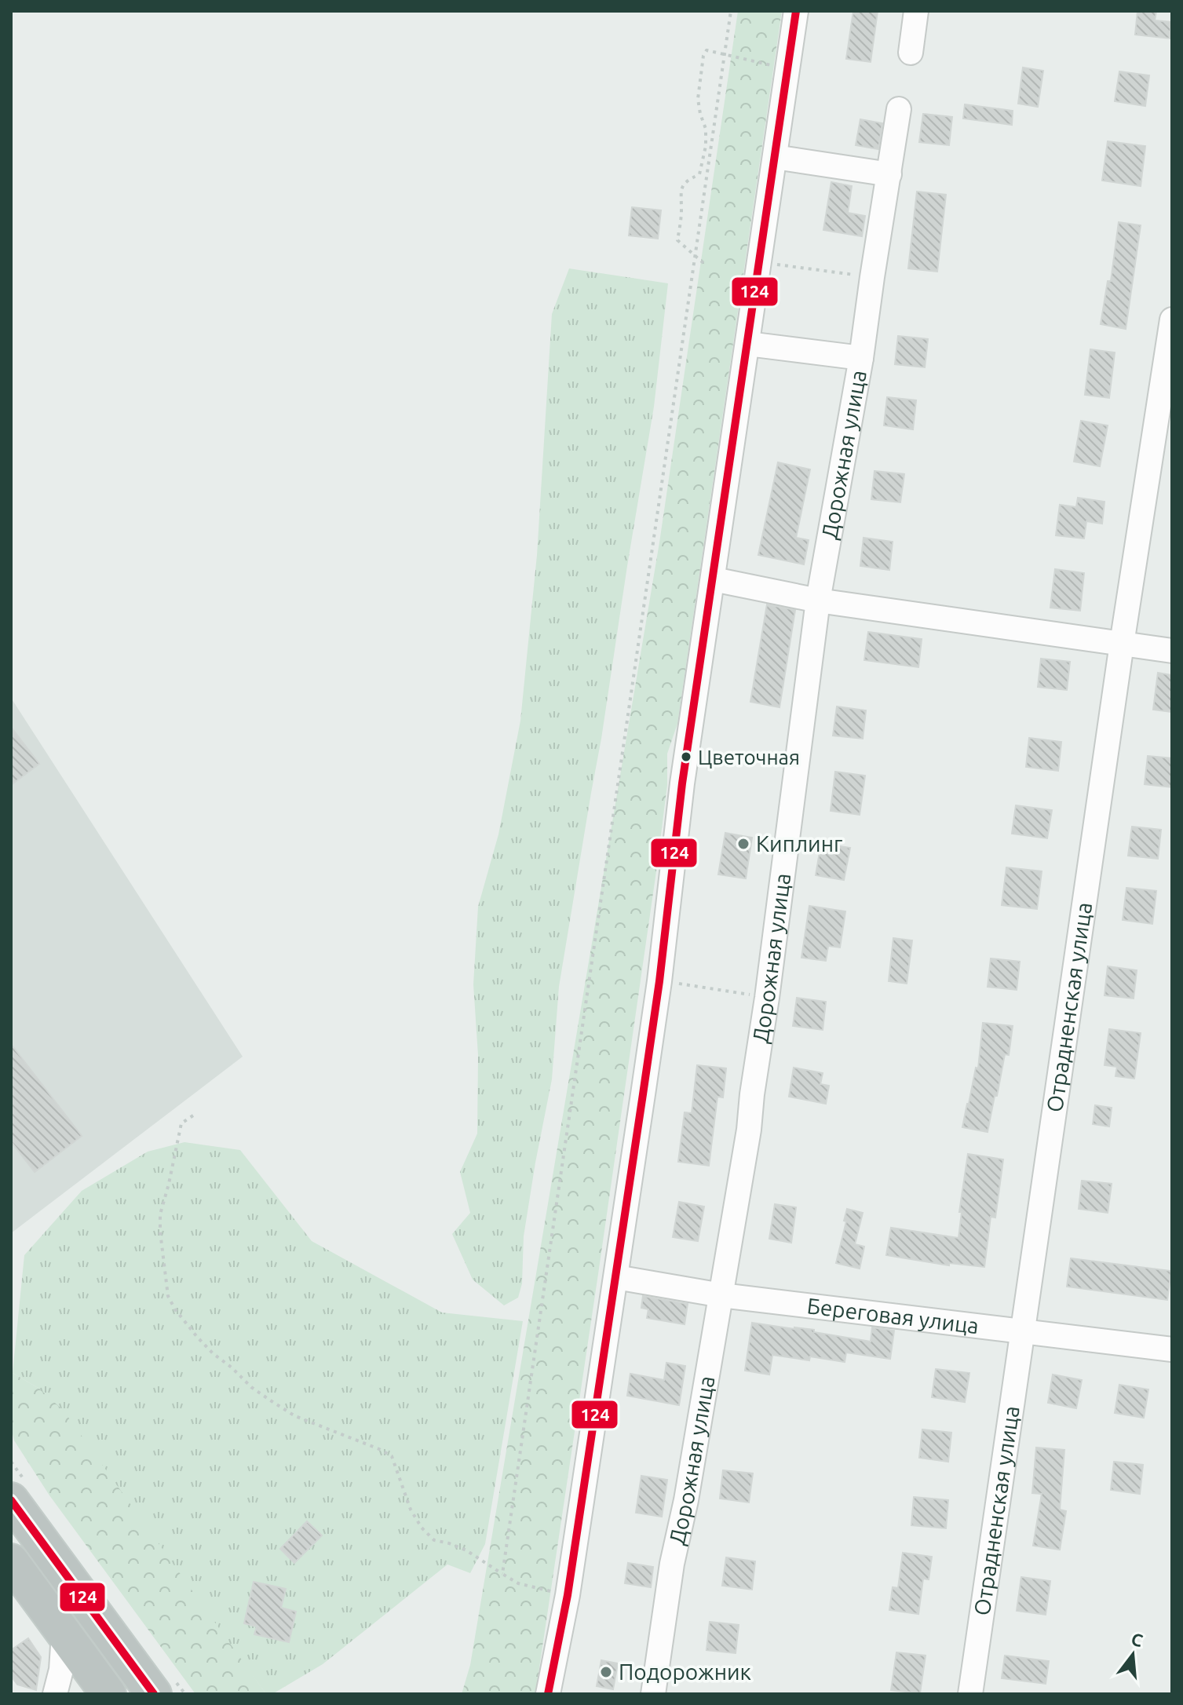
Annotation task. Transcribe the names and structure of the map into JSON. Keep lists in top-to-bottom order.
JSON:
{
  "streets": {
    "street": ["Дорожная улица", "Отрадненская улица", "Береговая улица"]
  },
  "crossings": [
    ["Дорожная улица", "Береговая улица"],
    ["Отрадненская улица", "Береговая улица"]
  ],
  "places": ["Цветочная", "Киплинг", "Подорожник"],
  "lines": ["transit line 124"],
  "north": "top"
}
